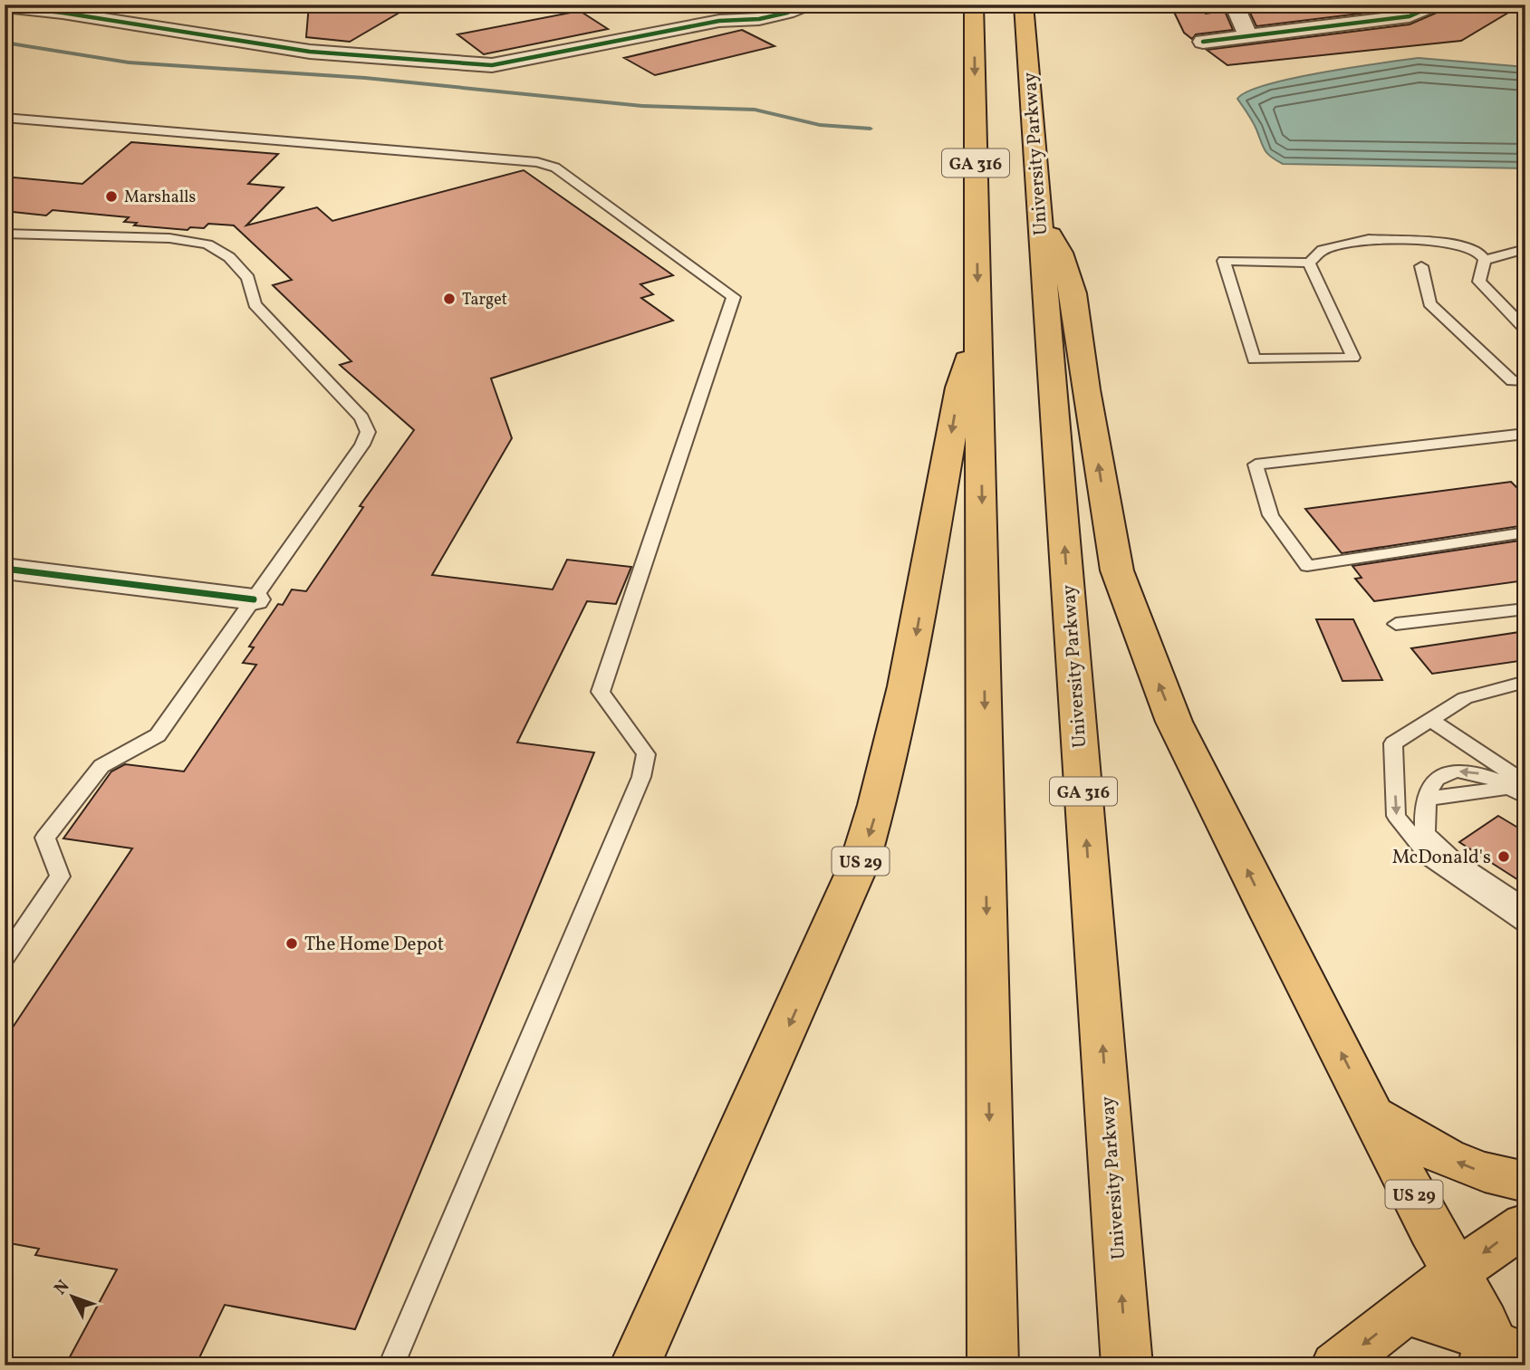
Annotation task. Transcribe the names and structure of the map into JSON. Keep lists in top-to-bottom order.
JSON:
{
  "streets": {
    "main road": ["University Parkway", "GA 316", "US 29"]
  },
  "crossings": [
    ["University Parkway", "US 29"],
    ["GA 316", "US 29"]
  ],
  "places": [
    "Marshalls",
    "Target",
    "McDonald's",
    "The Home Depot"
  ],
  "north": "top left"
}
